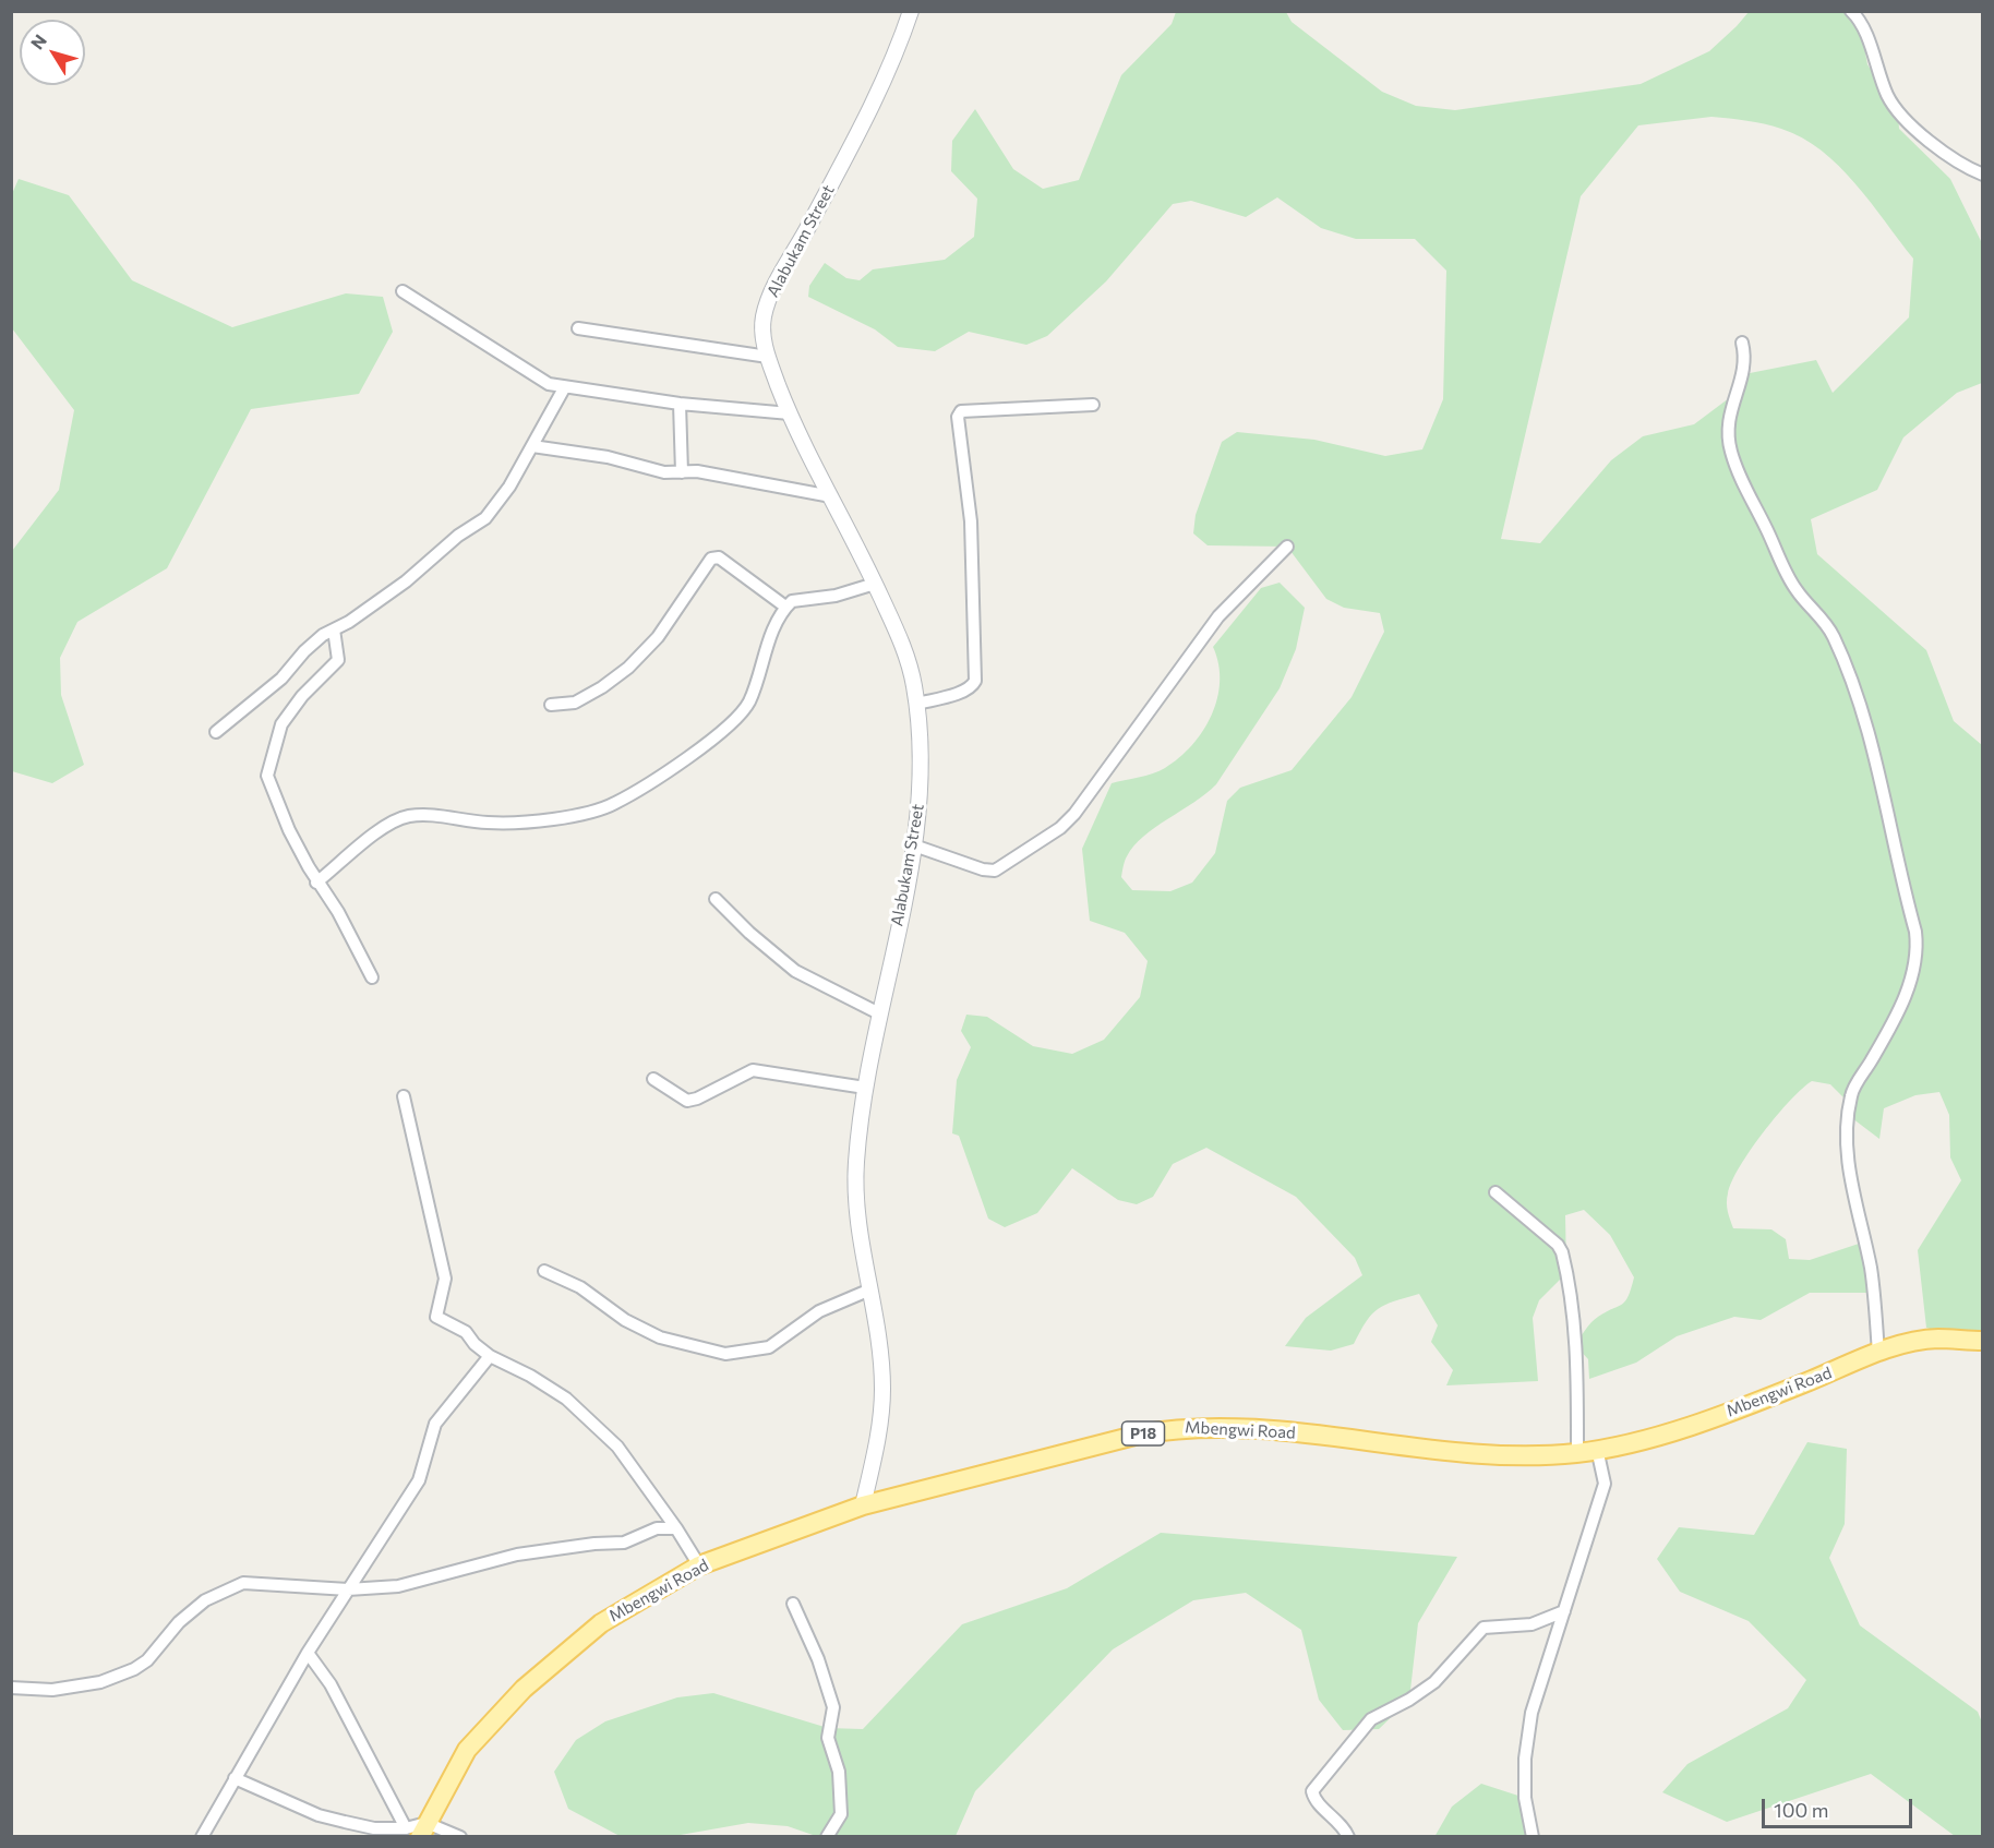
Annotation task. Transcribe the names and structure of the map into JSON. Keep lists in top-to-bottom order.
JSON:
{
  "streets": {
    "main road": ["Mbengwi Road", "P18"],
    "street": ["Alabukam Street"]
  },
  "crossings": [
    ["Alabukam Street", "Mbengwi Road"]
  ],
  "scale_bar": "100 m",
  "north": "top left"
}
